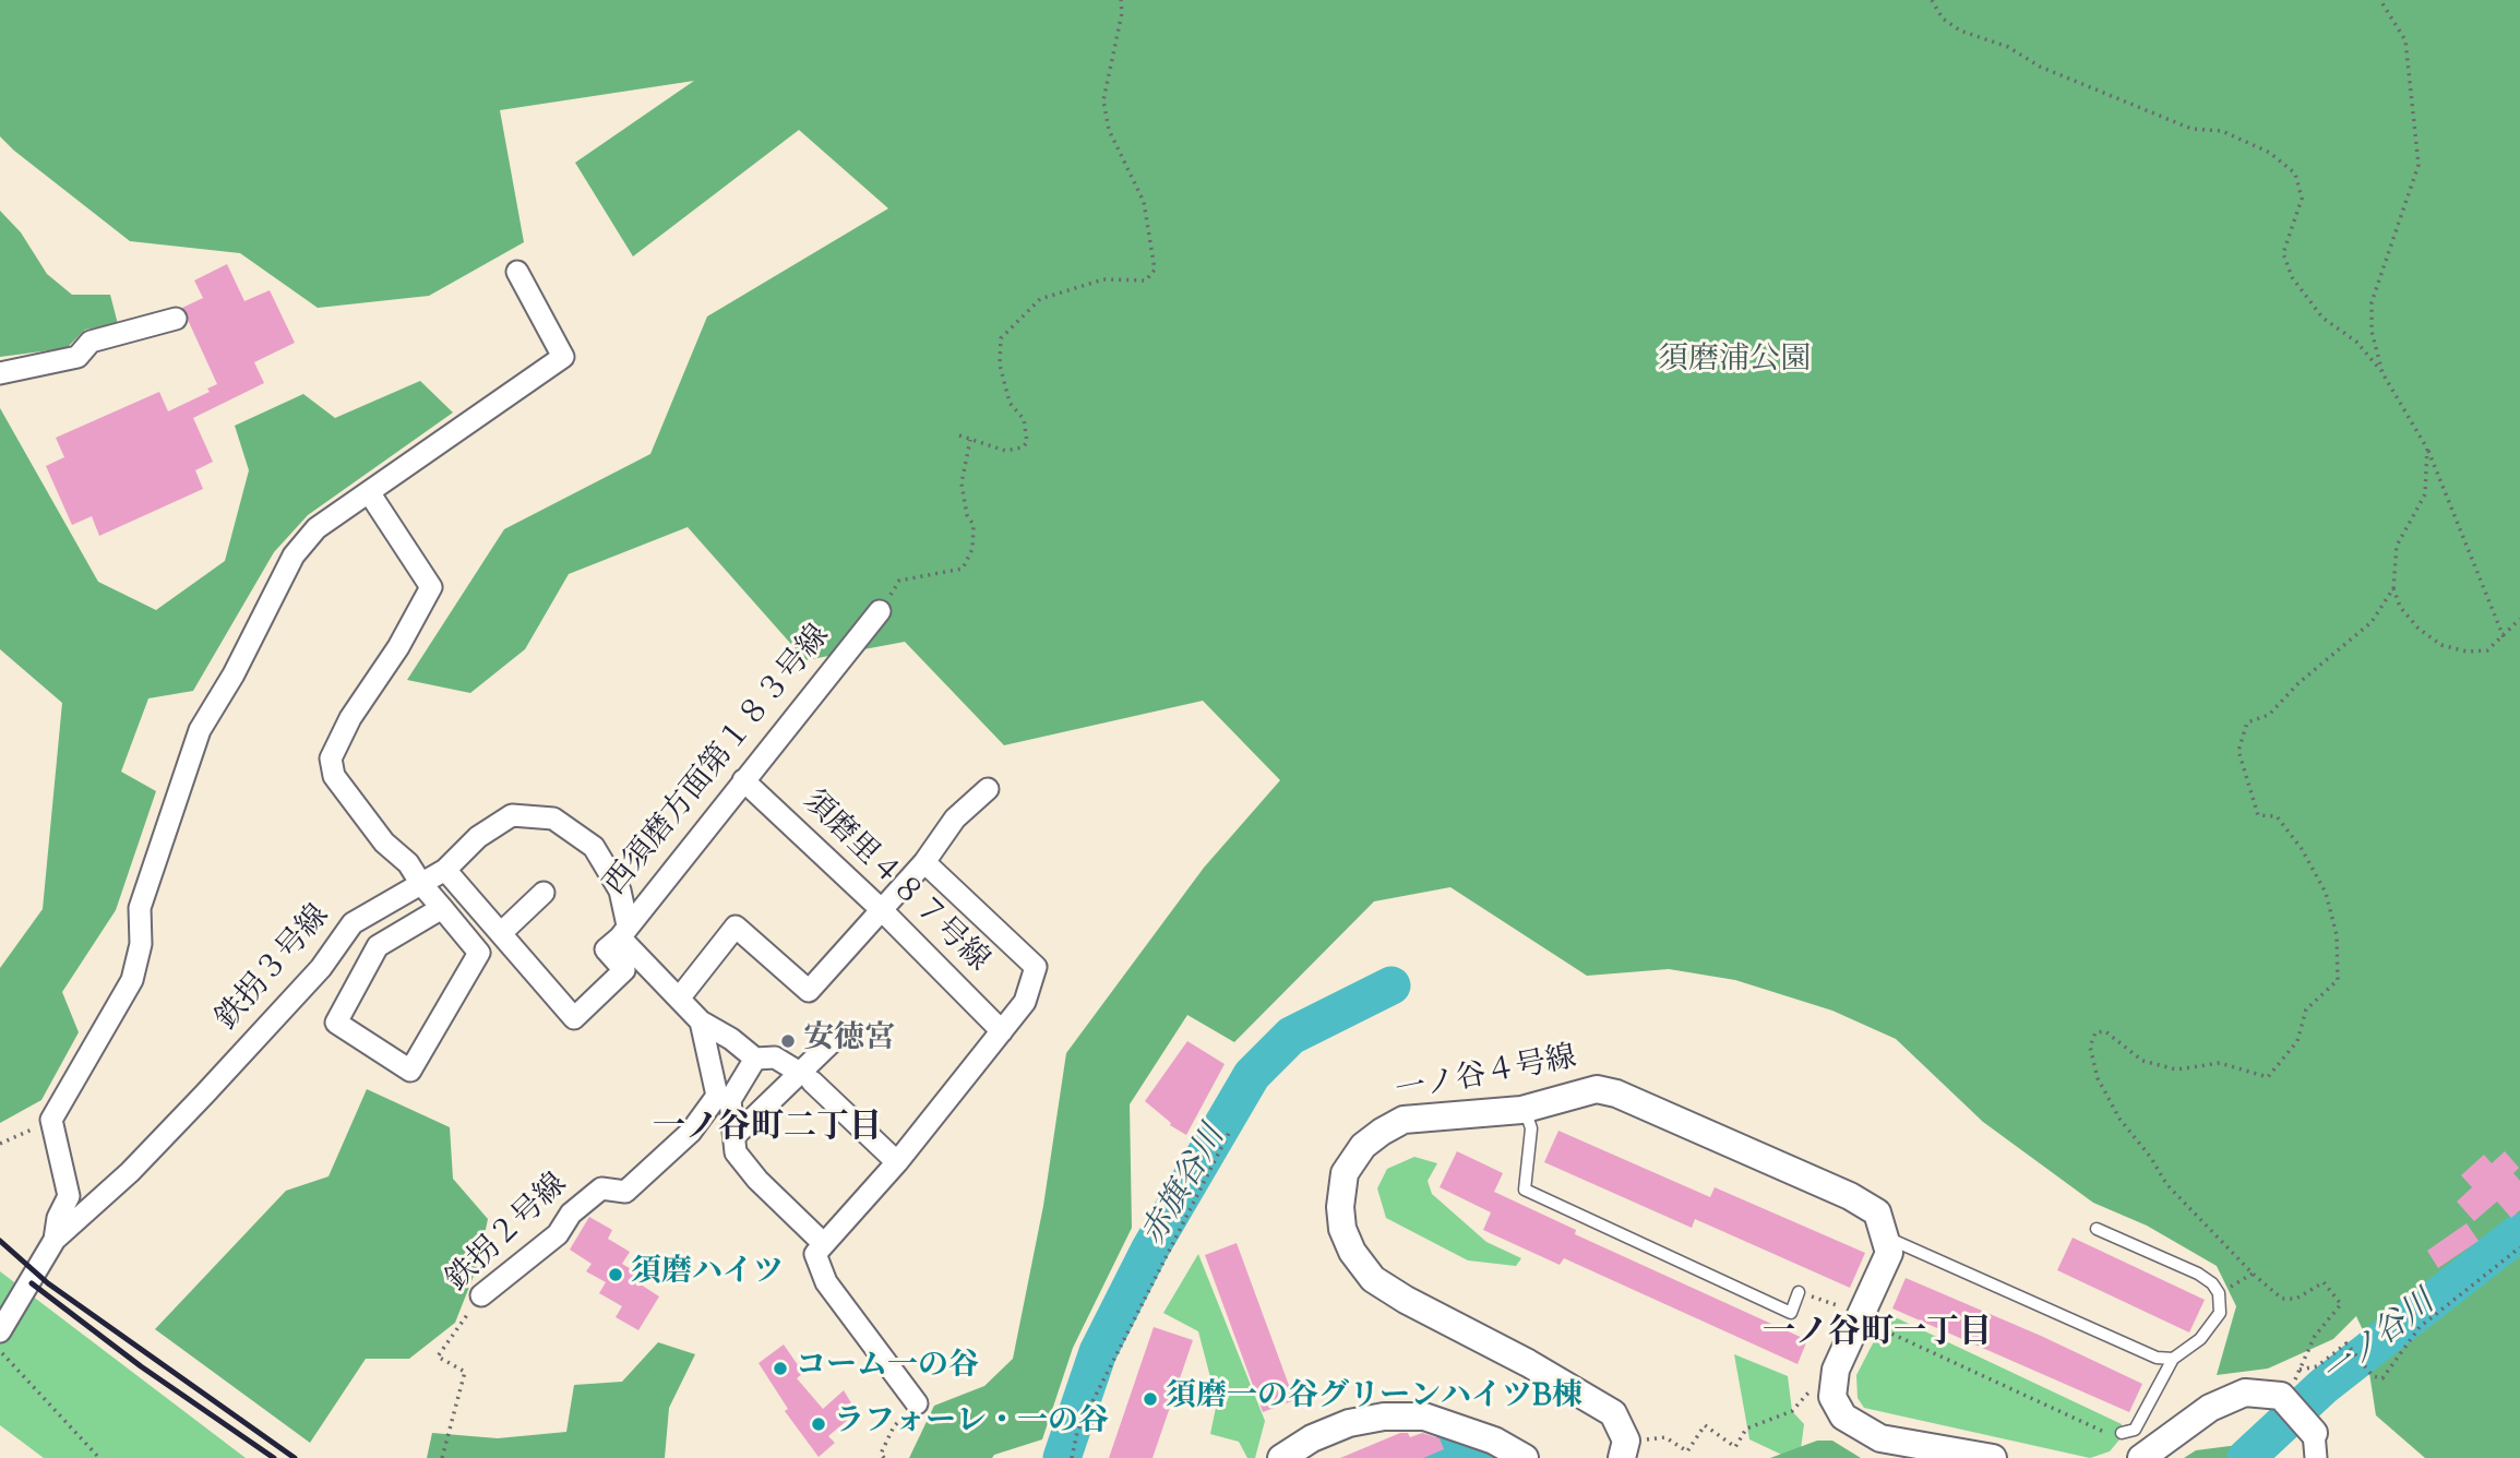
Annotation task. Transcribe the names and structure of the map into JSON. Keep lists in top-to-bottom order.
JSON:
{
  "streets": {
    "street": [
      "西須磨方面第１８３号線",
      "須磨里４８７号線",
      "鉄拐３号線",
      "一ノ谷４号線",
      "鉄拐２号線"
    ]
  },
  "crossings": [
    ["西須磨方面第１８３号線", "須磨里４８７号線"],
    ["西須磨方面第１８３号線", "鉄拐３号線"]
  ],
  "districts": ["一ノ谷町二丁目", "一ノ谷町一丁目"],
  "water": ["赤旗谷川", "一ノ谷川"],
  "parks": ["須磨浦公園"],
  "places": [
    "安徳宮",
    "須磨ハイツ",
    "コーム一の谷",
    "須磨一の谷グリーンハイツB棟",
    "ラフォーレ・一の谷"
  ]
}
